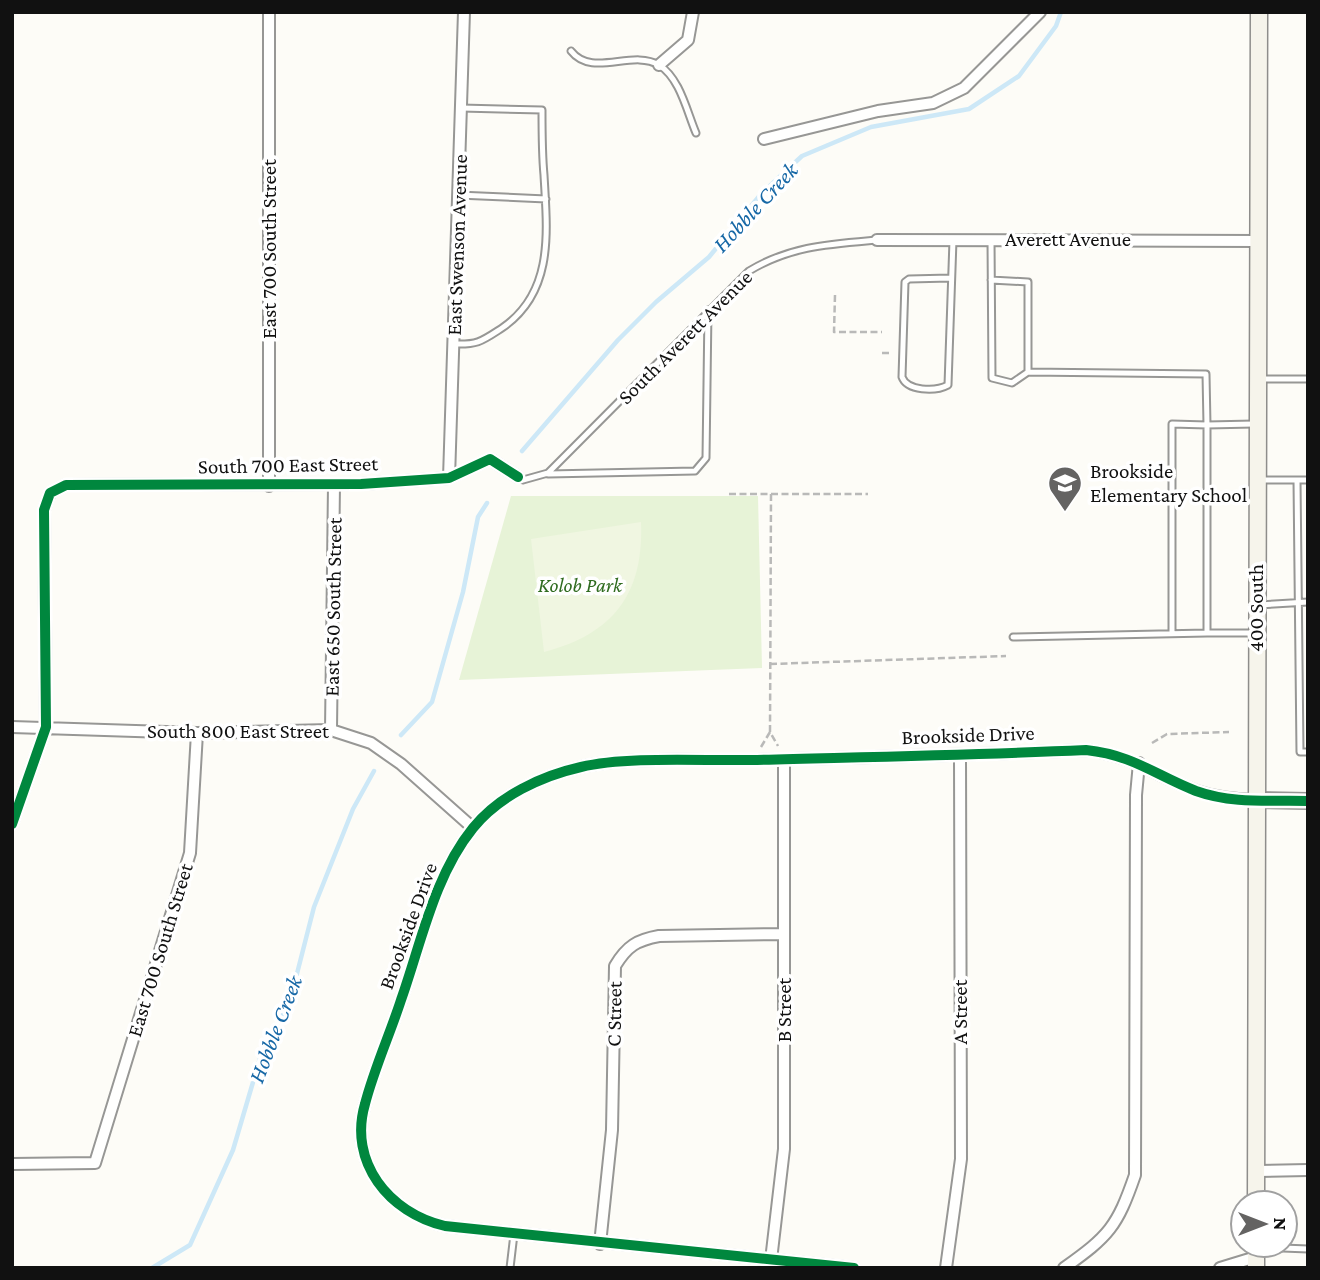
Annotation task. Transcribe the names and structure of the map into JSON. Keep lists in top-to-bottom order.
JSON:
{
  "streets": {
    "main road": ["400 South"],
    "street": [
      "Averett Avenue",
      "East Swenson Avenue",
      "East 700 South Street",
      "South 700 East Street",
      "East 650 South Street",
      "South 800 East Street",
      "Brookside Drive",
      "B Street",
      "A Street",
      "C Street"
    ],
    "lane": ["South Averett Avenue"]
  },
  "crossings": [
    ["Averett Avenue", "South Averett Avenue"],
    ["Averett Avenue", "400 South"],
    ["East Swenson Avenue", "South 700 East Street"],
    ["East 700 South Street", "South 700 East Street"],
    ["East 700 South Street", "South 800 East Street"],
    ["South 700 East Street", "East 650 South Street"],
    ["South 700 East Street", "South 800 East Street"],
    ["East 650 South Street", "South 800 East Street"],
    ["400 South", "Brookside Drive"],
    ["South 800 East Street", "Brookside Drive"],
    ["Brookside Drive", "B Street"],
    ["Brookside Drive", "A Street"],
    ["Brookside Drive", "C Street"],
    ["B Street", "C Street"]
  ],
  "water": ["Hobble Creek"],
  "parks": ["Kolob Park"],
  "places": {
    "school or university": ["Brookside Elementary School"]
  },
  "north": "right"
}
